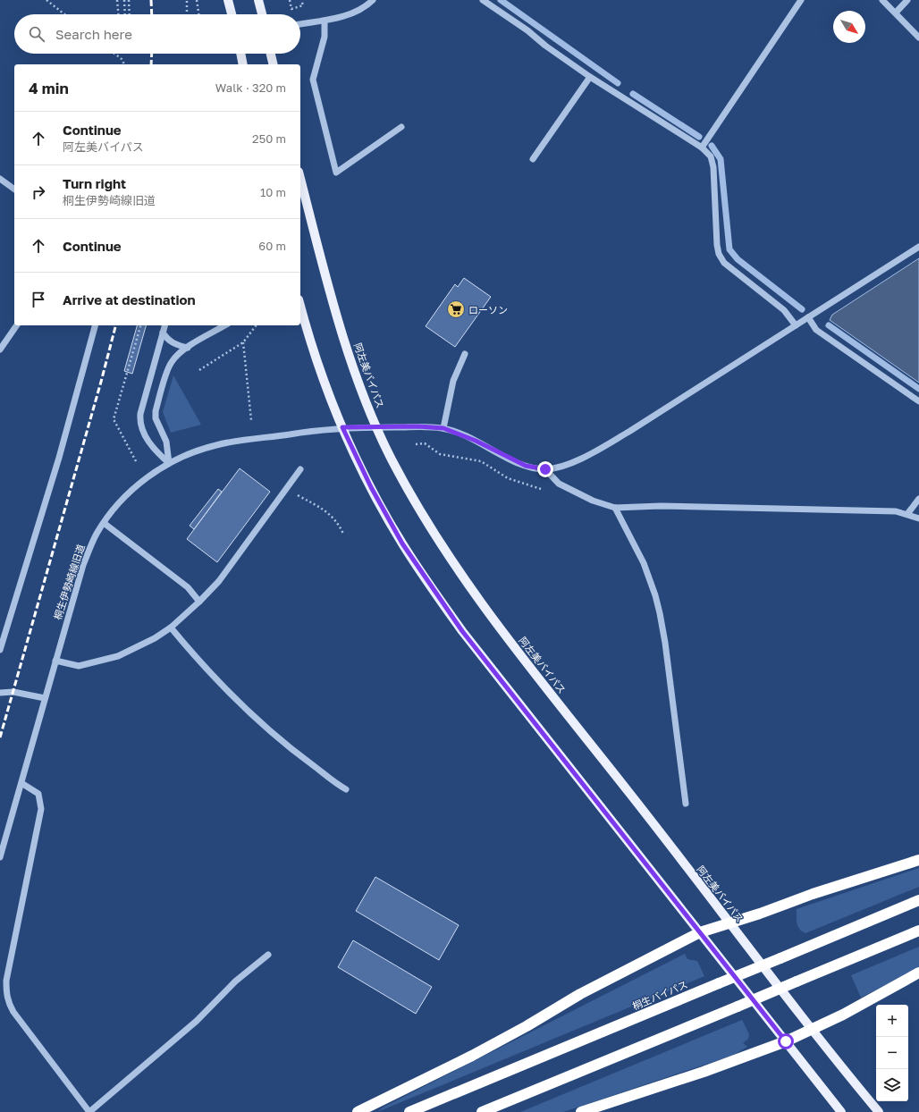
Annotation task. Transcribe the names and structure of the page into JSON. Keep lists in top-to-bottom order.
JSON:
{
  "streets": {
    "highway": ["桐生バイパス"],
    "main road": ["阿左美バイパス"],
    "street": ["桐生伊勢崎線旧道"]
  },
  "crossings": [
    ["阿左美バイパス", "桐生伊勢崎線旧道"]
  ],
  "places": {
    "supermarket": ["ローソン"]
  },
  "north": "bottom right",
  "page": {
    "search": "Search here",
    "heading": ["4 min", "Walk · 320 m"],
    "list": [
      ["Continue", "阿左美バイパス", "250 m"],
      ["Turn right", "桐生伊勢崎線旧道", "10 m"],
      ["Continue", "60 m"],
      "Arrive at destination"
    ],
    "map_buttons": ["+", "−"]
  }
}
